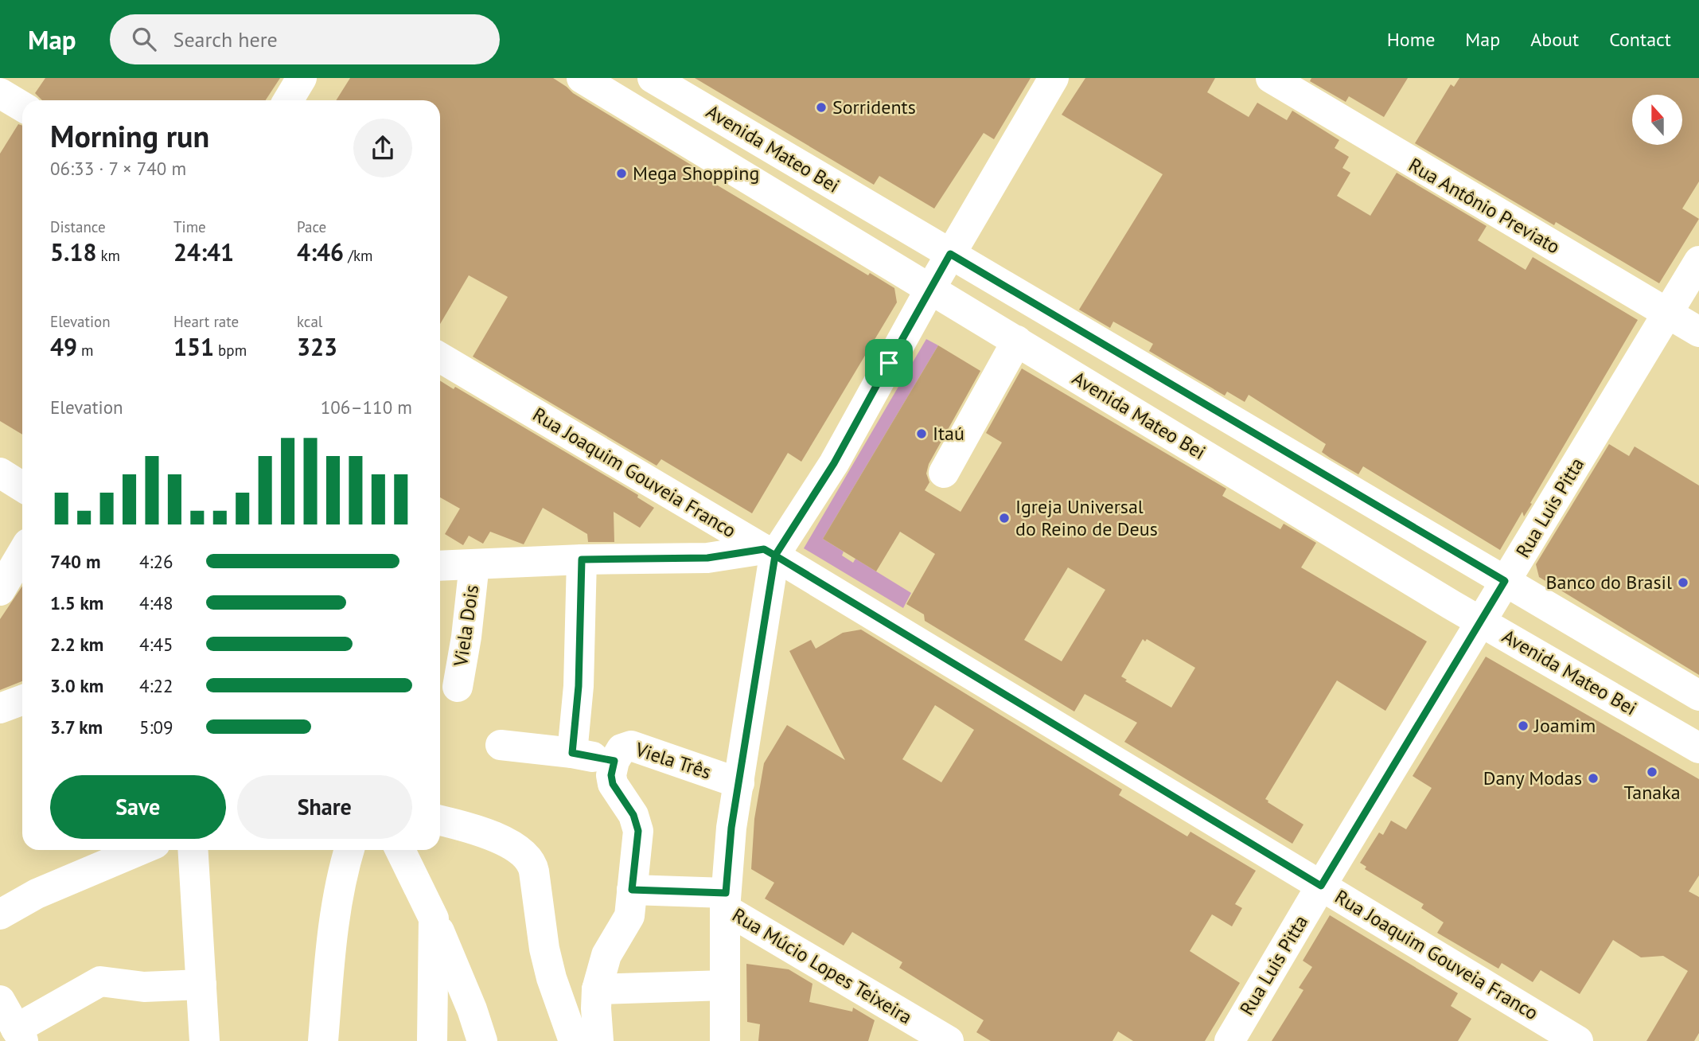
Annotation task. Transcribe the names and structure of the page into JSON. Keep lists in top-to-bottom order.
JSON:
{
  "streets": {
    "street": [
      "Avenida Mateo Bei",
      "Rua Antônio Previato",
      "Rua Joaquim Gouveia Franco",
      "Rua Luis Pitta",
      "Viela Dois",
      "Viela Três",
      "Rua Múcio Lopes Teixeira"
    ]
  },
  "crossings": [
    ["Avenida Mateo Bei", "Rua Luis Pitta"],
    ["Rua Antônio Previato", "Rua Luis Pitta"],
    ["Rua Joaquim Gouveia Franco", "Rua Luis Pitta"]
  ],
  "places": [
    "Sorridents",
    "Mega Shopping",
    "Itaú",
    "Igreja Universal do Reino de Deus",
    "Banco do Brasil",
    "Joamim",
    "Tanaka",
    "Dany Modas"
  ],
  "north": "top",
  "page": {
    "header": "Map",
    "search": "Search here",
    "nav": [
      "Home",
      "Map",
      "About",
      "Contact"
    ],
    "heading": ["Morning run", "06:33 · 7 × 740 m"],
    "stats": [
      ["Distance", "5.18 km"],
      ["Time", "24:41"],
      ["Pace", "4:46 /km"],
      ["Elevation", "49 m"],
      ["Heart rate", "151 bpm"],
      ["kcal", "323"]
    ],
    "chart": ["Elevation", "106–110 m"],
    "list": [
      {
        "name": "740 m",
        "note": "4:26"
      },
      {
        "name": "1.5 km",
        "note": "4:48"
      },
      {
        "name": "2.2 km",
        "note": "4:45"
      },
      {
        "name": "3.0 km",
        "note": "4:22"
      },
      {
        "name": "3.7 km",
        "note": "5:09"
      }
    ],
    "buttons": ["Save", "Share"]
  }
}
